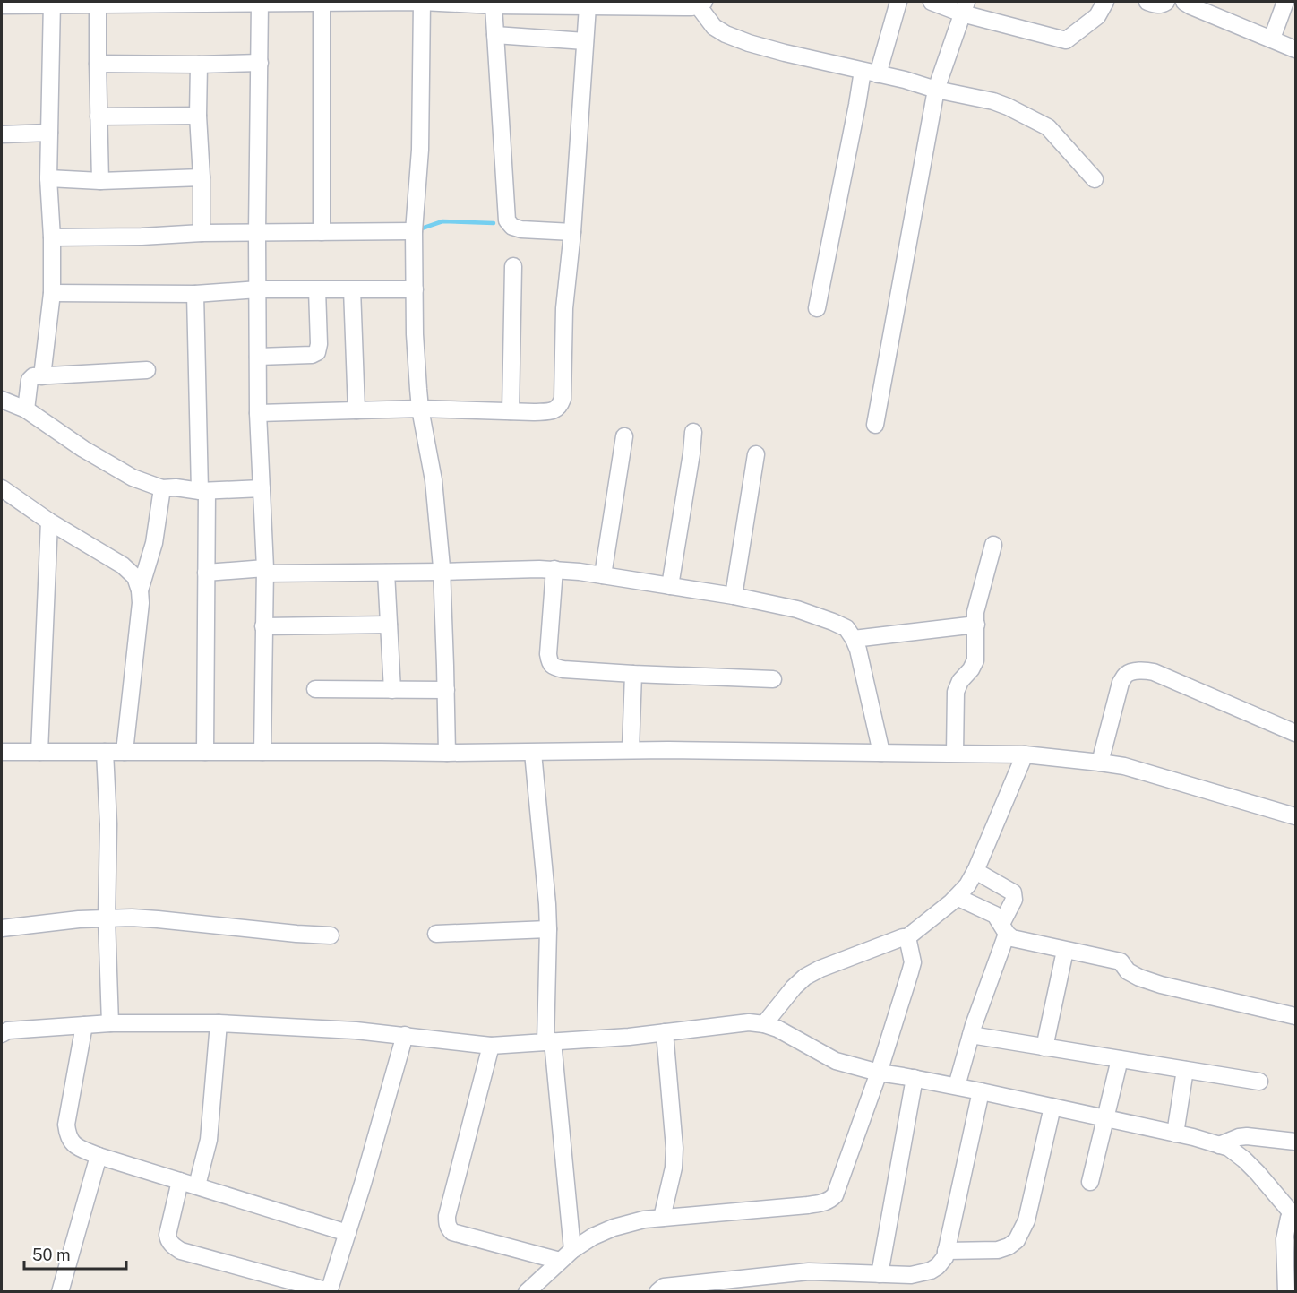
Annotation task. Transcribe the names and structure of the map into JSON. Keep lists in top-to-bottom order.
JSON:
{
  "scale_bar": "50 m"
}
